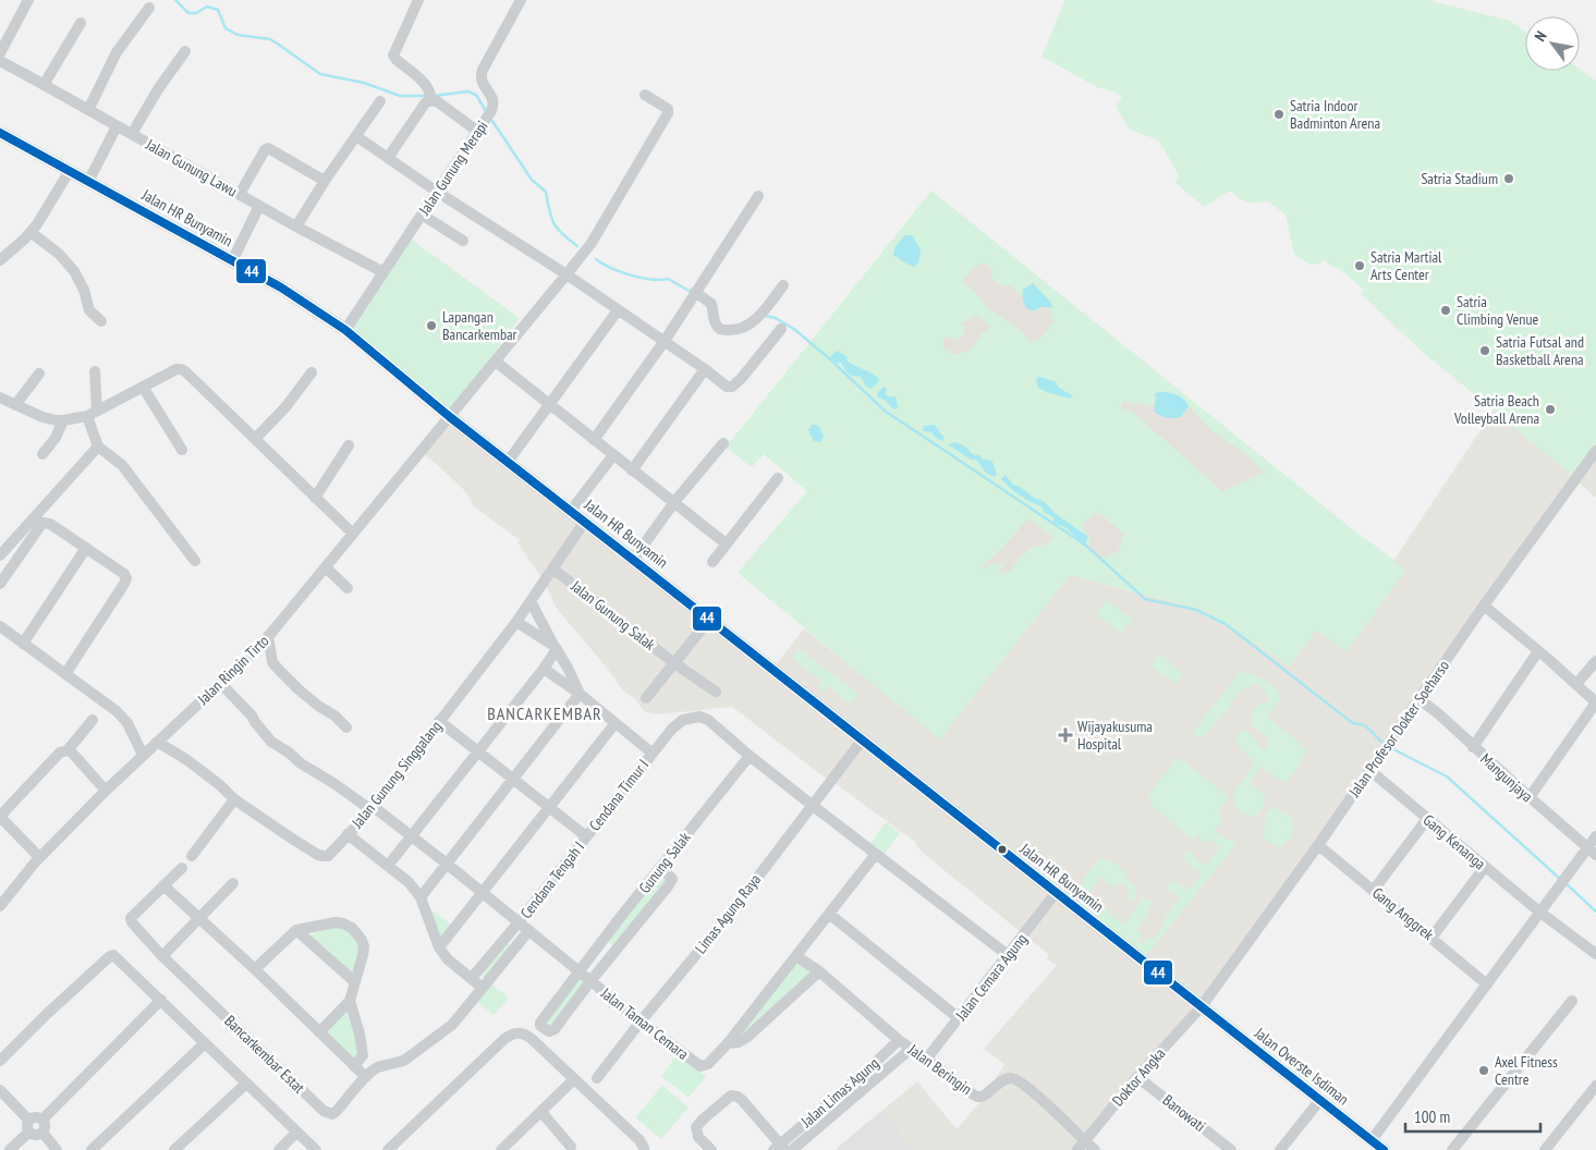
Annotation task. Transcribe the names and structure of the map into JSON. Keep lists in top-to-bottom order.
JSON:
{
  "streets": {
    "main road": ["Jalan HR Bunyamin", "Jalan Overste Isdiman"],
    "street": [
      "Jalan Gunung Lawu",
      "Jalan Gunung Merapi",
      "Jalan Gunung Salak",
      "Jalan Ringin Tirto",
      "Jalan Profesor Dokter Soeharso",
      "Jalan Gunung Singgalang",
      "Mangunjaya",
      "Cendana Timur I",
      "Gang Kenanga",
      "Gunung Salak",
      "Cendana Tengah I",
      "Limas Agung Raya",
      "Gang Anggrek",
      "Jalan Cemara Agung",
      "Jalan Taman Cemara",
      "Bancarkembar Estat",
      "Jalan Beringin",
      "Doktor Angka",
      "Jalan Limas Agung",
      "Banowati"
    ]
  },
  "crossings": [
    ["Jalan Gunung Lawu", "Jalan Gunung Merapi"],
    ["Jalan Gunung Merapi", "Jalan HR Bunyamin"],
    ["Jalan HR Bunyamin", "Jalan Ringin Tirto"],
    ["Jalan HR Bunyamin", "Jalan Profesor Dokter Soeharso"],
    ["Jalan HR Bunyamin", "Jalan Gunung Singgalang"],
    ["Jalan HR Bunyamin", "Limas Agung Raya"],
    ["Jalan HR Bunyamin", "Jalan Cemara Agung"],
    ["Jalan HR Bunyamin", "Jalan Overste Isdiman"],
    ["Jalan HR Bunyamin", "Doktor Angka"],
    ["Jalan Gunung Salak", "Jalan Gunung Singgalang"],
    ["Jalan Ringin Tirto", "Jalan Gunung Singgalang"],
    ["Jalan Ringin Tirto", "Jalan Taman Cemara"],
    ["Jalan Profesor Dokter Soeharso", "Mangunjaya"],
    ["Jalan Profesor Dokter Soeharso", "Gang Kenanga"],
    ["Jalan Profesor Dokter Soeharso", "Gang Anggrek"],
    ["Jalan Profesor Dokter Soeharso", "Jalan Overste Isdiman"],
    ["Jalan Profesor Dokter Soeharso", "Doktor Angka"],
    ["Jalan Gunung Singgalang", "Jalan Taman Cemara"],
    ["Cendana Timur I", "Gunung Salak"],
    ["Cendana Timur I", "Cendana Tengah I"],
    ["Gunung Salak", "Jalan Taman Cemara"],
    ["Cendana Tengah I", "Jalan Taman Cemara"],
    ["Limas Agung Raya", "Jalan Taman Cemara"],
    ["Jalan Cemara Agung", "Jalan Beringin"],
    ["Jalan Taman Cemara", "Bancarkembar Estat"],
    ["Jalan Taman Cemara", "Jalan Beringin"],
    ["Jalan Overste Isdiman", "Doktor Angka"],
    ["Jalan Beringin", "Doktor Angka"],
    ["Jalan Beringin", "Jalan Limas Agung"],
    ["Doktor Angka", "Banowati"]
  ],
  "districts": ["BANCARKEMBAR"],
  "places": {
    "other": [
      "Satria Indoor Badminton Arena",
      "Satria Stadium",
      "Satria Martial Arts Center",
      "Satria Climbing Venue",
      "Lapangan Bancarkembar",
      "Satria Futsal and Basketball Arena",
      "Satria Beach Volleyball Arena",
      "Axel Fitness Centre"
    ],
    "health": ["Wijayakusuma Hospital"]
  },
  "lines": ["transit line 44"],
  "scale_bar": "100 m",
  "north": "top left"
}
